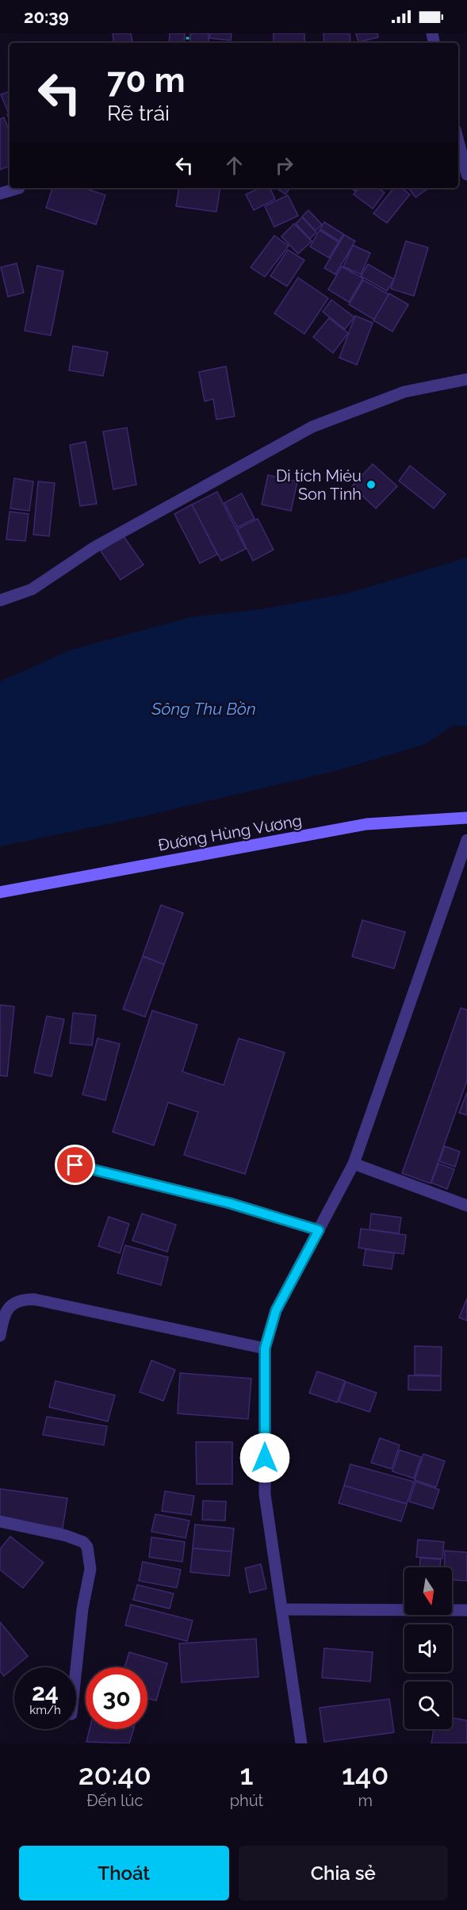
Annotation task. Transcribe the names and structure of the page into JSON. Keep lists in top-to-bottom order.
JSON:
{
  "streets": {
    "main road": ["Đường Hùng Vương"]
  },
  "water": ["Sông Thu Bồn"],
  "places": ["Di tích Miéu Son Tinh"],
  "north": "bottom",
  "page": {
    "status": "20:39",
    "turn": ["70 m", "Rẽ trái"],
    "speed": "24 km/h",
    "limit": "30",
    "eta": [
      "20:40",
      "Đến lúc",
      "1",
      "phút",
      "140",
      "m"
    ],
    "buttons": ["Thoát", "Chia sẻ"]
  }
}
